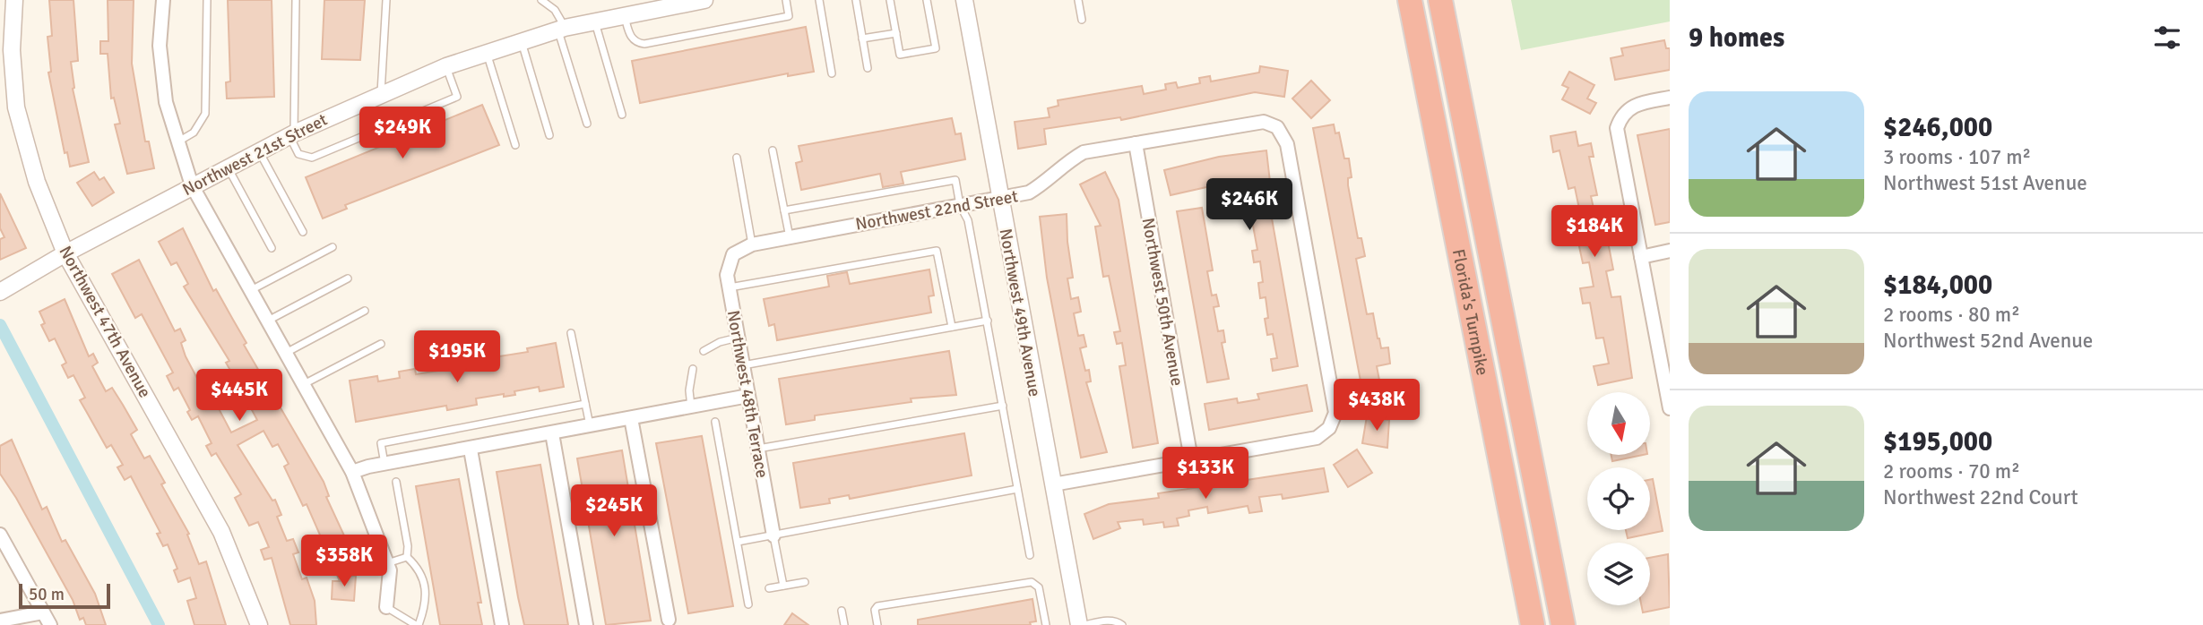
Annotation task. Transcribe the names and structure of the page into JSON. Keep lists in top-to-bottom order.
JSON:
{
  "streets": {
    "highway": ["Florida's Turnpike"],
    "street": [
      "Northwest 21st Street",
      "Northwest 22nd Street",
      "Northwest 50th Avenue",
      "Northwest 49th Avenue",
      "Northwest 47th Avenue",
      "Northwest 48th Terrace"
    ]
  },
  "crossings": [
    ["Northwest 21st Street", "Northwest 47th Avenue"],
    ["Northwest 22nd Street", "Northwest 50th Avenue"],
    ["Northwest 22nd Street", "Northwest 49th Avenue"],
    ["Northwest 22nd Street", "Northwest 48th Terrace"]
  ],
  "scale_bar": "50 m",
  "north": "bottom",
  "page": {
    "heading": "9 homes",
    "list": [
      {
        "name": "$246,000",
        "note": "3 rooms · 107 m² · Northwest 51st Avenue"
      },
      {
        "name": "$184,000",
        "note": "2 rooms · 80 m² · Northwest 52nd Avenue"
      },
      {
        "name": "$195,000",
        "note": "2 rooms · 70 m² · Northwest 22nd Court"
      }
    ],
    "price": [
      "$249K",
      "$246K",
      "$184K",
      "$195K",
      "$445K",
      "$438K",
      "$133K",
      "$245K",
      "$358K"
    ],
    "scale": "50 m"
  }
}
